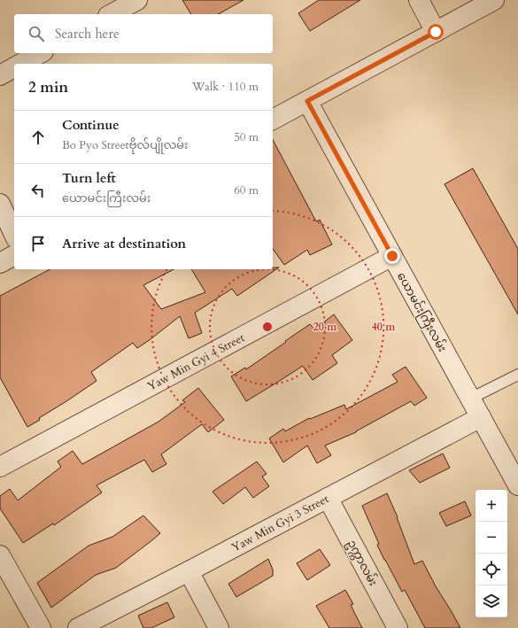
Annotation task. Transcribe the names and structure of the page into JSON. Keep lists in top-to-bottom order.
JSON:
{
  "streets": {
    "street": [
      "ယောမင်းကြီးလမ်း",
      "Yaw Min Gyi 4 Street",
      "Yaw Min Gyi 3 Street",
      "ဥက္ကာလမ်း"
    ]
  },
  "crossings": [
    ["ယောမင်းကြီးလမ်း", "Yaw Min Gyi 4 Street"],
    ["ယောမင်းကြီးလမ်း", "Yaw Min Gyi 3 Street"],
    ["Yaw Min Gyi 3 Street", "ဥက္ကာလမ်း"]
  ],
  "page": {
    "search": "Search here",
    "heading": ["2 min", "Walk · 110 m"],
    "list": [
      ["Continue", "Bo Pyo Streetဗိုလ်ပျိုလမ်း", "50 m"],
      ["Turn left", "ယောမင်းကြီးလမ်း", "60 m"],
      "Arrive at destination"
    ],
    "map_buttons": ["+", "−"]
  },
  "rings": ["20 m", "40 m"]
}
